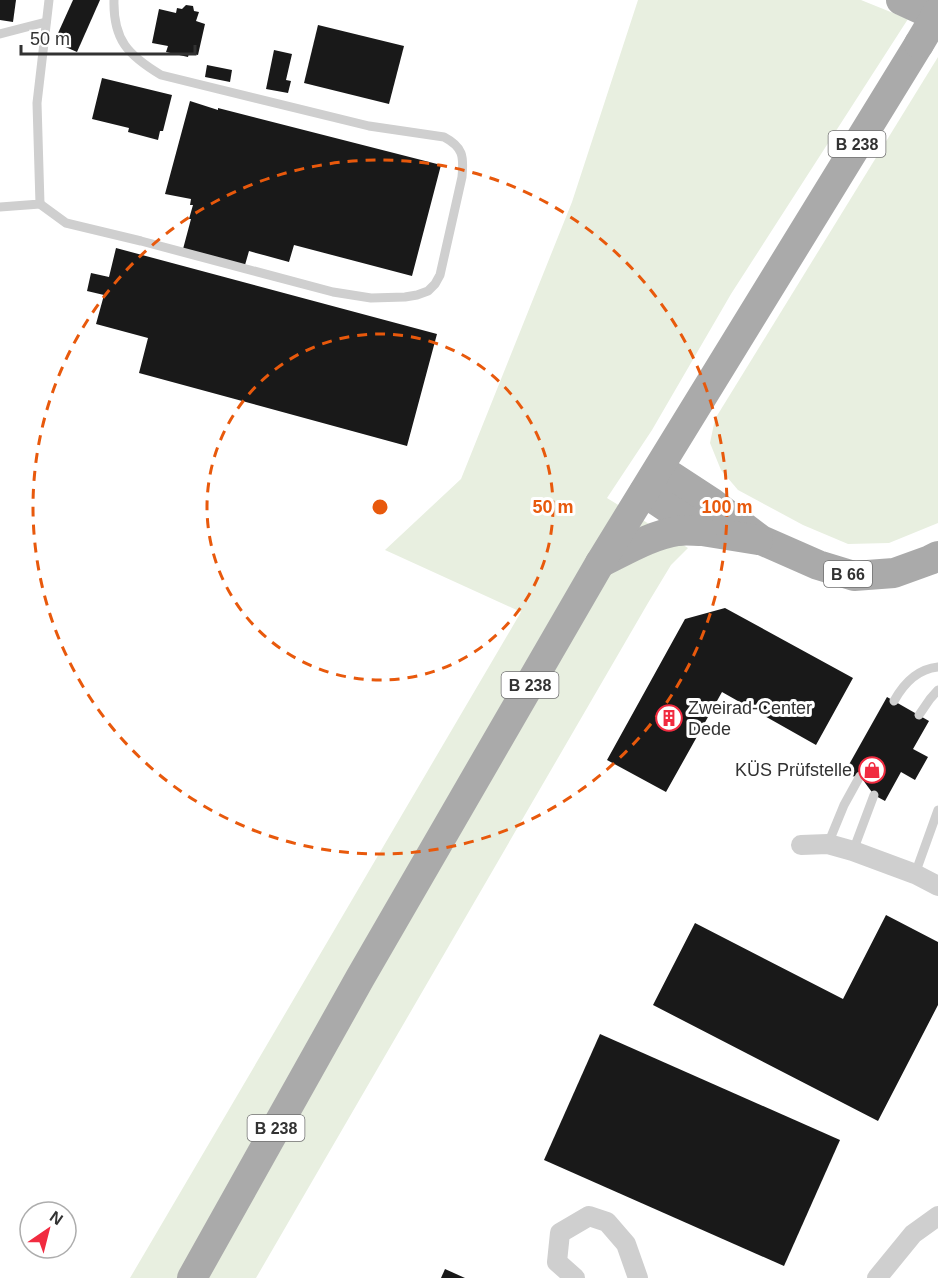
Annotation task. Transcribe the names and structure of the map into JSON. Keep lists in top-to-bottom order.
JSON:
{
  "streets": {
    "main road": ["B 238", "B 66"]
  },
  "crossings": [
    ["B 238", "B 66"]
  ],
  "places": {
    "building": ["Zweirad-Center Dede"],
    "shop": ["KÜS Prüfstelle"]
  },
  "scale_bar": "50 m",
  "north": "top right",
  "rings": ["50 m", "100 m"]
}
